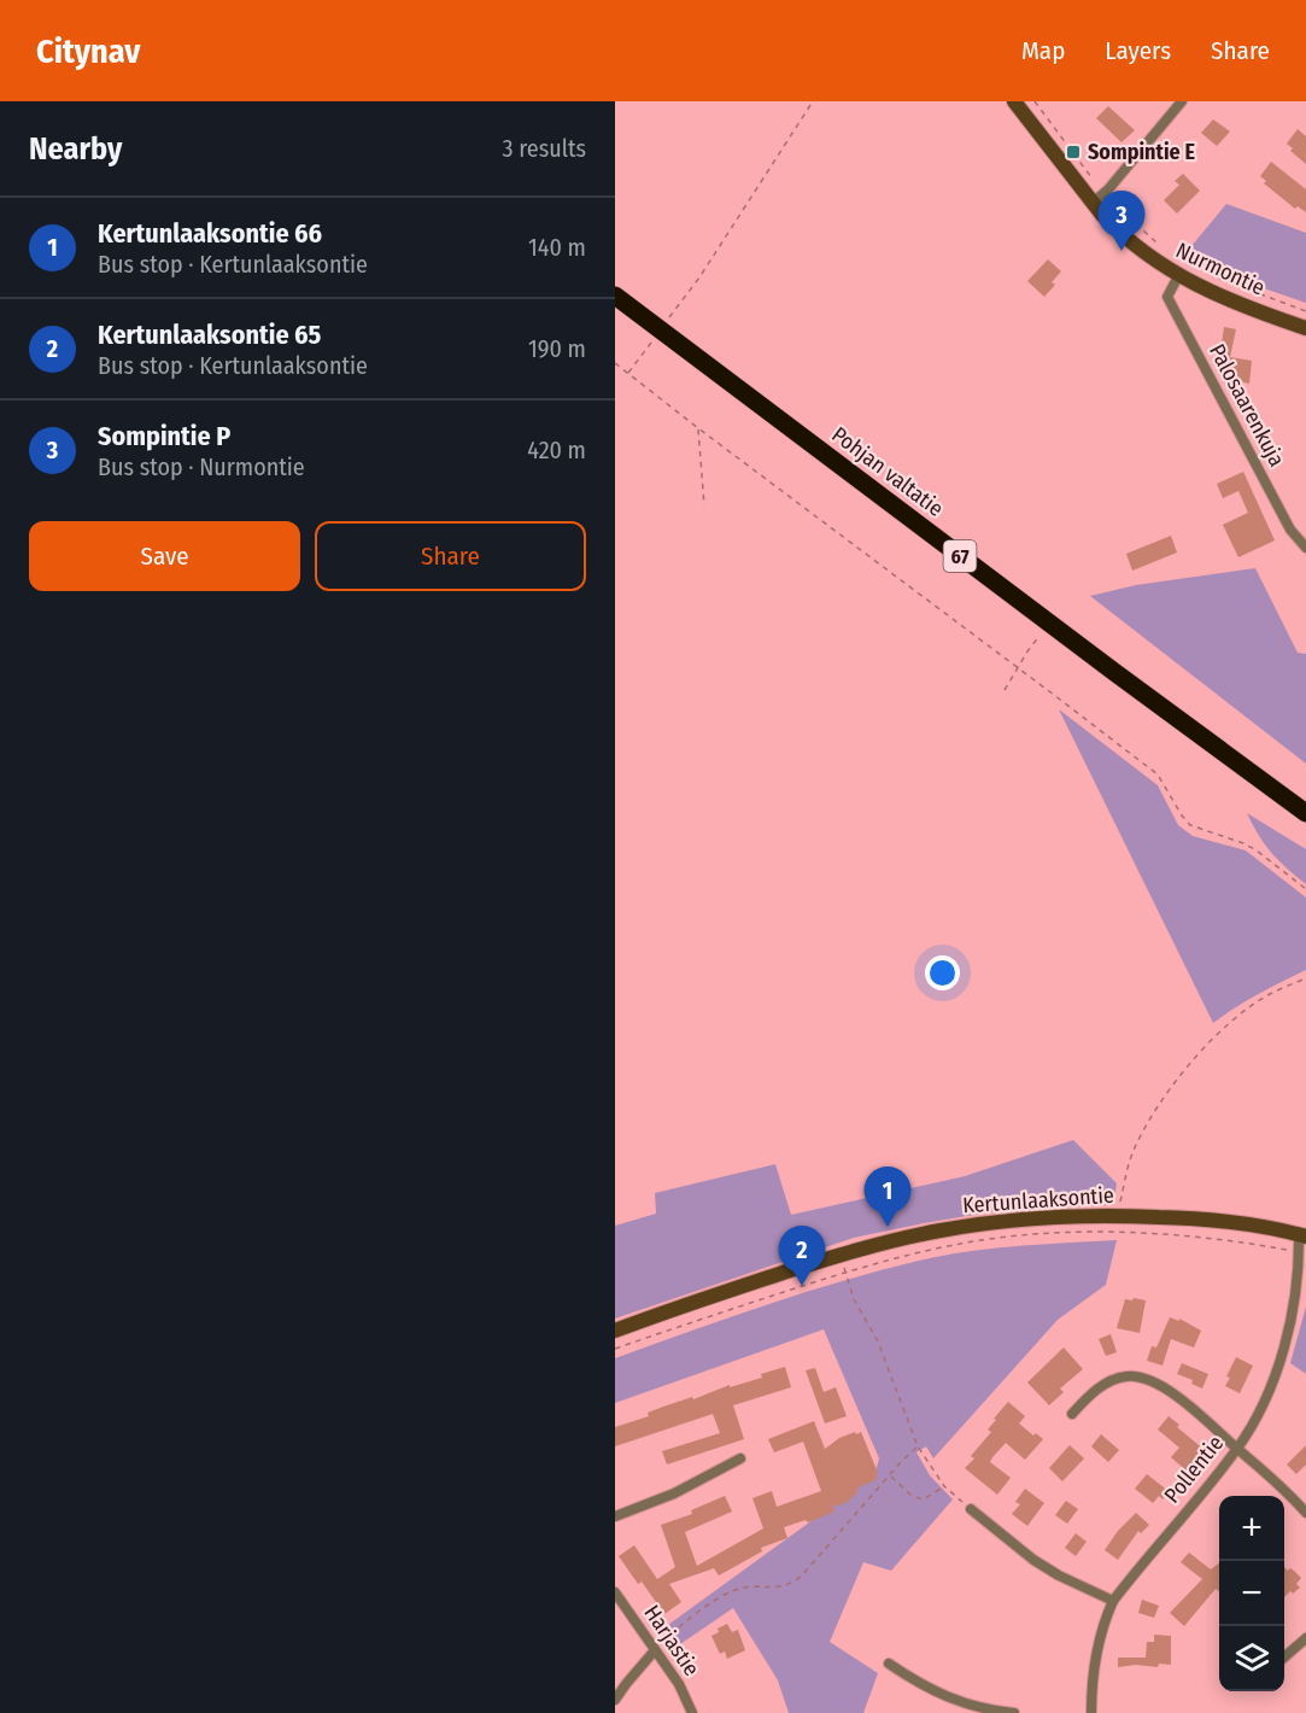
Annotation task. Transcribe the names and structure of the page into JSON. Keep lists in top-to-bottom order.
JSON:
{
  "streets": {
    "highway": ["Pohjan valtatie", "67"],
    "street": [
      "Nurmontie",
      "Palosaarenkuja",
      "Kertunlaaksontie",
      "Pollentie",
      "Harjastie"
    ]
  },
  "crossings": [
    ["Nurmontie", "Palosaarenkuja"],
    ["Kertunlaaksontie", "Pollentie"]
  ],
  "places": {
    "transit": ["Sompintie E"]
  },
  "page": {
    "header": "Citynav",
    "nav": ["Map", "Layers", "Share"],
    "heading": ["Nearby", "3 results"],
    "pins": ["3", "1", "2"],
    "list": [
      {
        "mark": "1",
        "name": "Kertunlaaksontie 66",
        "note": "Bus stop · Kertunlaaksontie",
        "value": "140 m"
      },
      {
        "mark": "2",
        "name": "Kertunlaaksontie 65",
        "note": "Bus stop · Kertunlaaksontie",
        "value": "190 m"
      },
      {
        "mark": "3",
        "name": "Sompintie P",
        "note": "Bus stop · Nurmontie",
        "value": "420 m"
      }
    ],
    "buttons": ["Save", "Share"],
    "map_buttons": ["+", "−"]
  }
}
